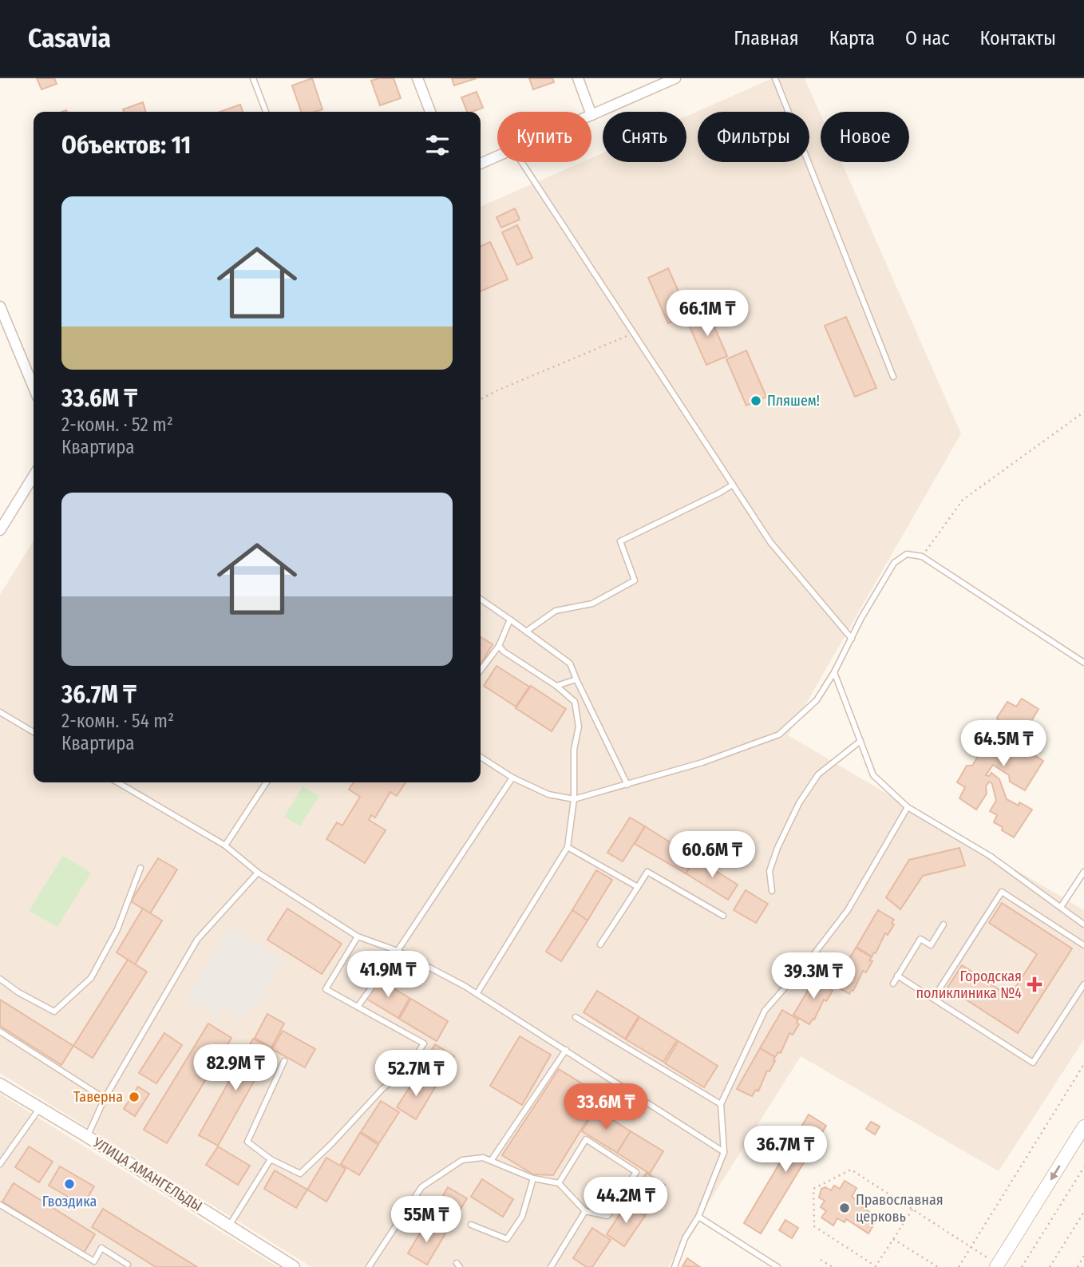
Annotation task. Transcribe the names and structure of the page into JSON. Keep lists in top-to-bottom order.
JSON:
{
  "streets": {
    "street": ["УЛИЦА АМАНГЕЛЬДЫ"]
  },
  "places": {
    "other": [
      "Пляшем!",
      "Таверна",
      "Гвоздика",
      "Православная церковь"
    ],
    "health": ["Городская поликлиника №4"]
  },
  "page": {
    "header": "Casavia",
    "nav": [
      "Главная",
      "Карта",
      "О нас",
      "Контакты"
    ],
    "chip": [
      "Купить",
      "Снять",
      "Фильтры",
      "Новое"
    ],
    "heading": "Объектов: 11",
    "list": [
      {
        "name": "33.6M ₸",
        "note": "2-комн. · 52 m² · Квартира"
      },
      {
        "name": "36.7M ₸",
        "note": "2-комн. · 54 m² · Квартира"
      }
    ],
    "price": [
      "66.1M ₸",
      "64.5M ₸",
      "60.6M ₸",
      "41.9M ₸",
      "39.3M ₸",
      "82.9M ₸",
      "52.7M ₸",
      "33.6M ₸",
      "36.7M ₸",
      "44.2M ₸",
      "55M ₸"
    ]
  }
}
